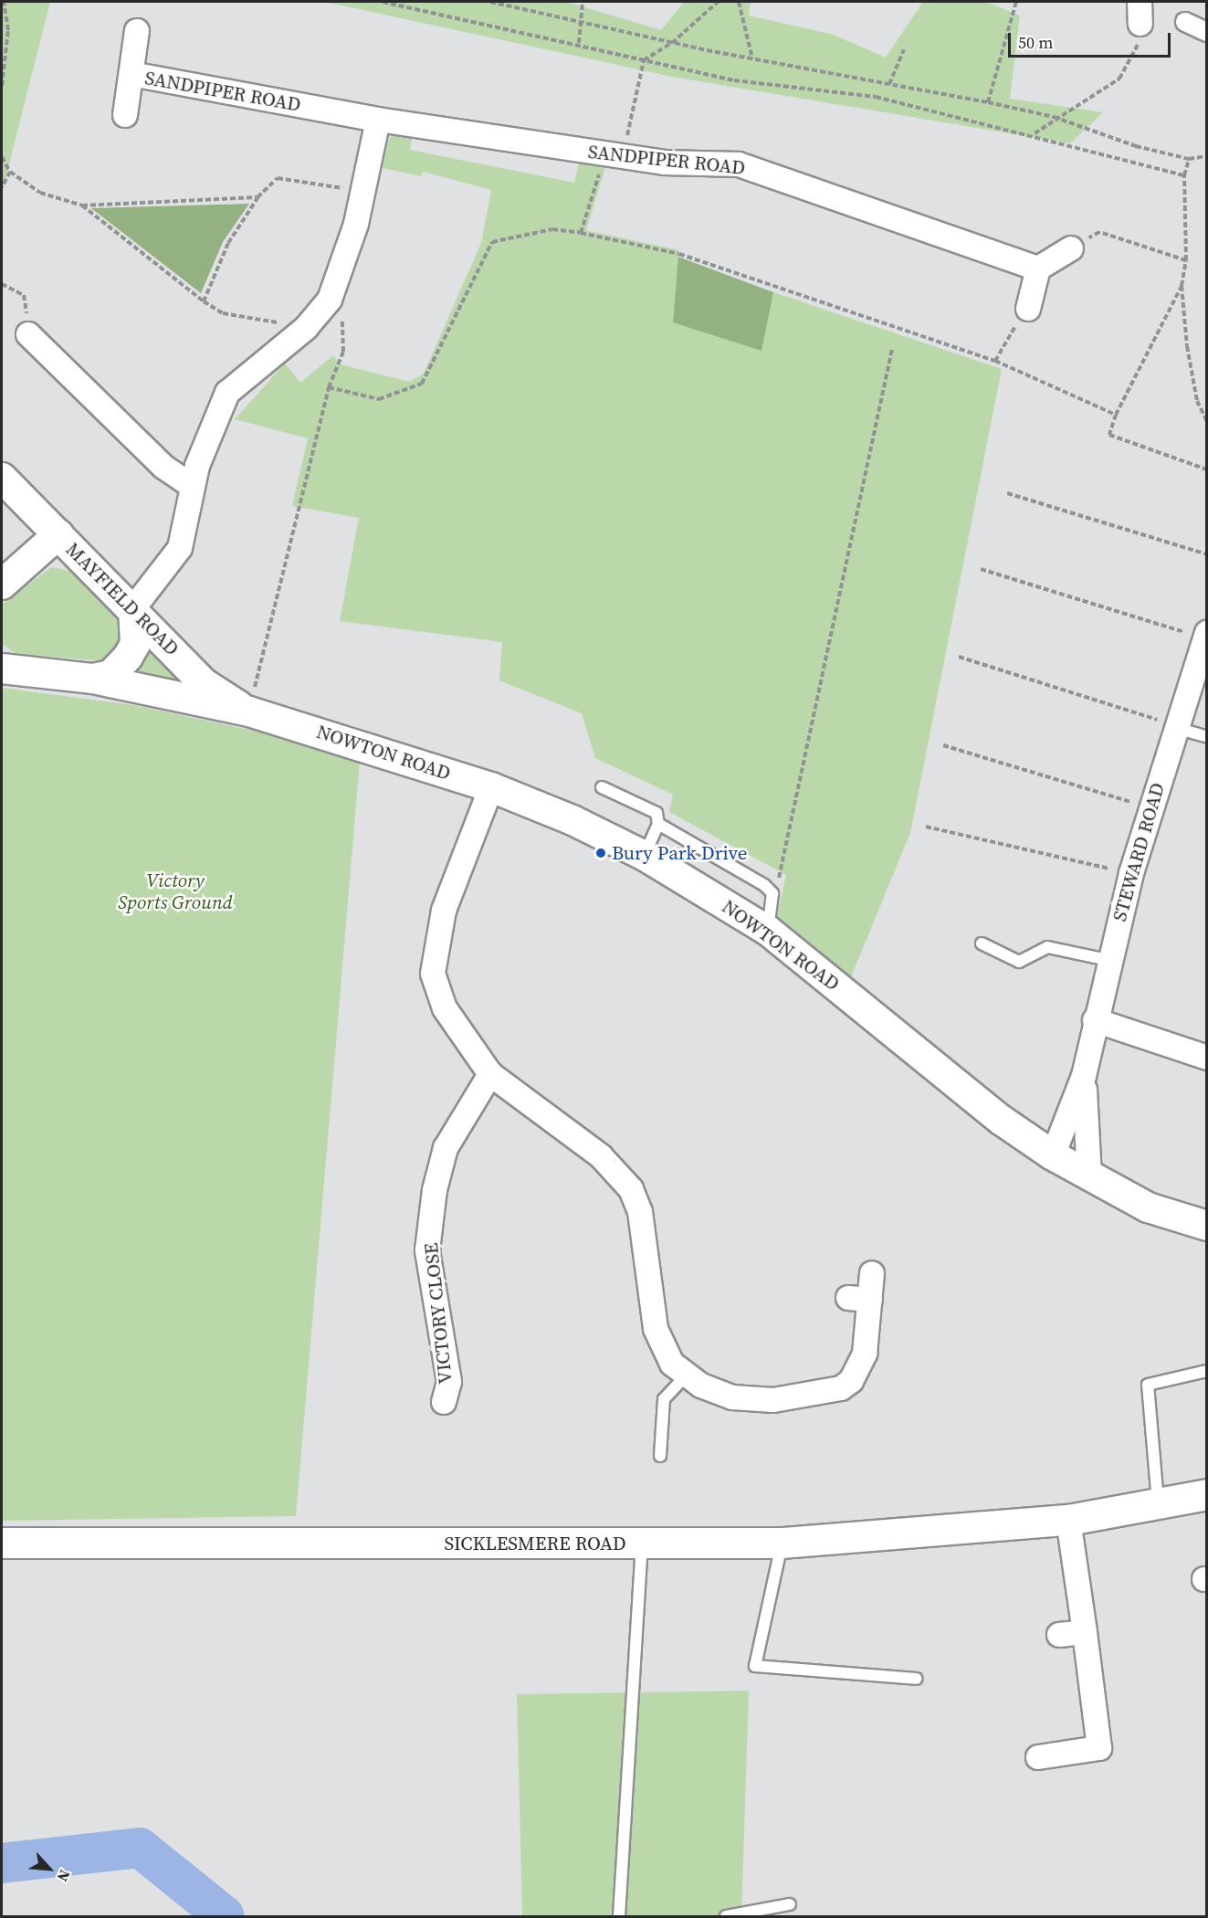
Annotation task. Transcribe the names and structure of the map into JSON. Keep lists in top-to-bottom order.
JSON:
{
  "streets": {
    "highway": ["SICKLESMERE ROAD"],
    "street": [
      "SANDPIPER ROAD",
      "MAYFIELD ROAD",
      "NOWTON ROAD",
      "STEWARD ROAD",
      "VICTORY CLOSE"
    ]
  },
  "crossings": [
    ["MAYFIELD ROAD", "NOWTON ROAD"],
    ["NOWTON ROAD", "STEWARD ROAD"]
  ],
  "parks": ["Victory Sports Ground"],
  "places": ["Bury Park Drive"],
  "scale_bar": "50 m",
  "north": "bottom right"
}
